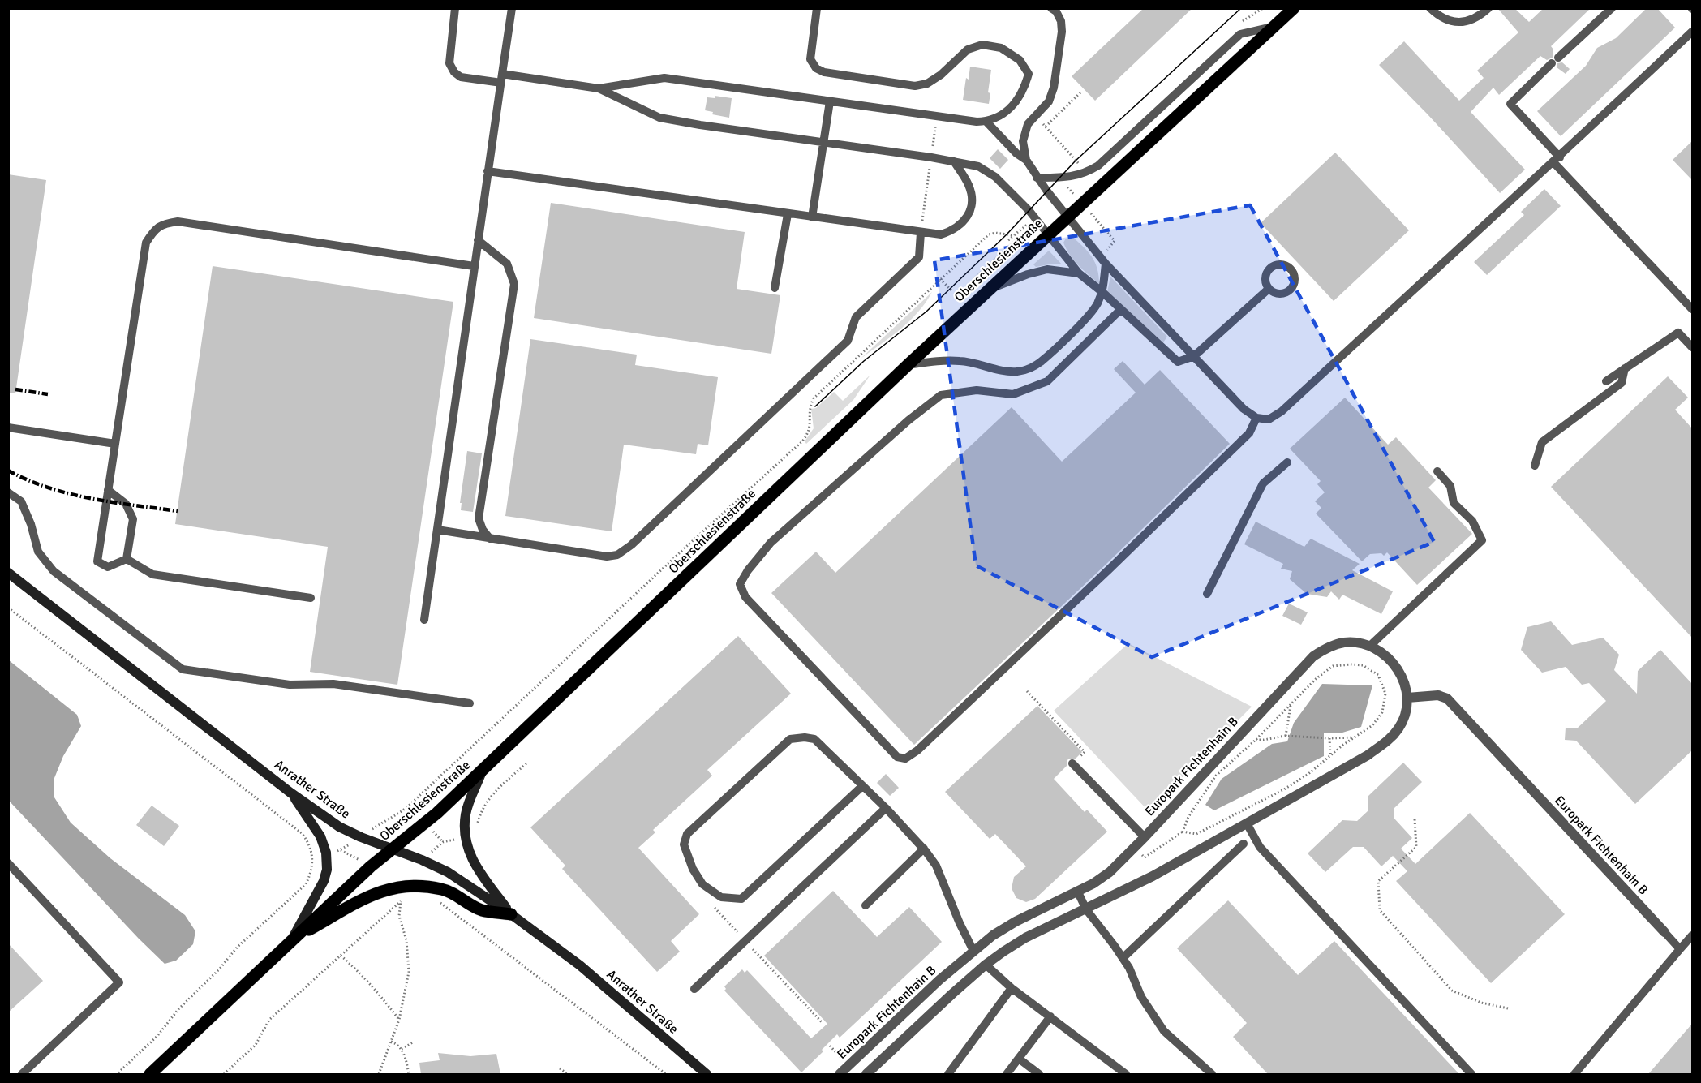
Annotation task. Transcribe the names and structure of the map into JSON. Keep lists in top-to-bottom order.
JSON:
{
  "streets": {
    "main road": ["Oberschlesienstraße", "Anrather Straße"],
    "street": ["Europark Fichtenhain B"]
  },
  "crossings": [
    ["Oberschlesienstraße", "Anrather Straße"]
  ]
}
